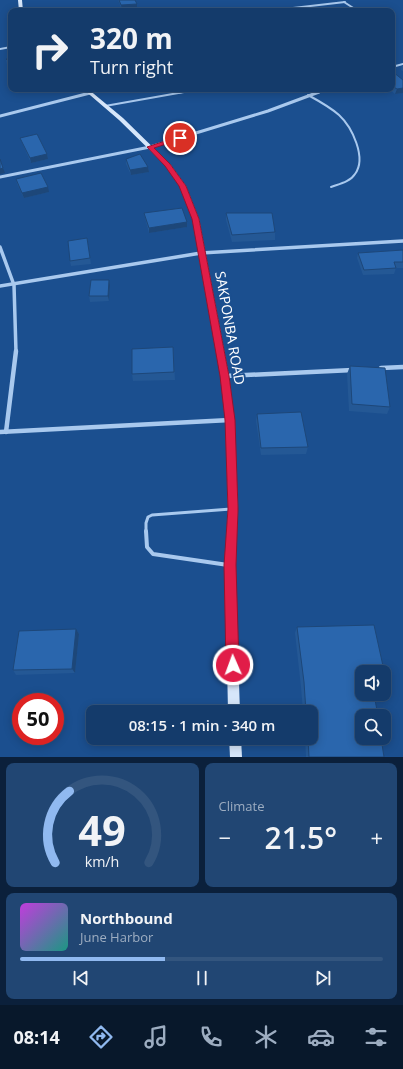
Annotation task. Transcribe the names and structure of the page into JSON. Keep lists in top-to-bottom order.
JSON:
{
  "streets": {
    "main road": ["SAKPONBA ROAD"]
  },
  "page": {
    "turn": ["320 m", "Turn right"],
    "limit": "50",
    "trip": "08:15 · 1 min · 340 m",
    "tile": "Climate",
    "heat": ["−", "21.5°", "+"],
    "song": ["Northbound", "June Harbor"],
    "tabs": "08:14",
    "gauge": ["49", "km/h"]
  }
}
